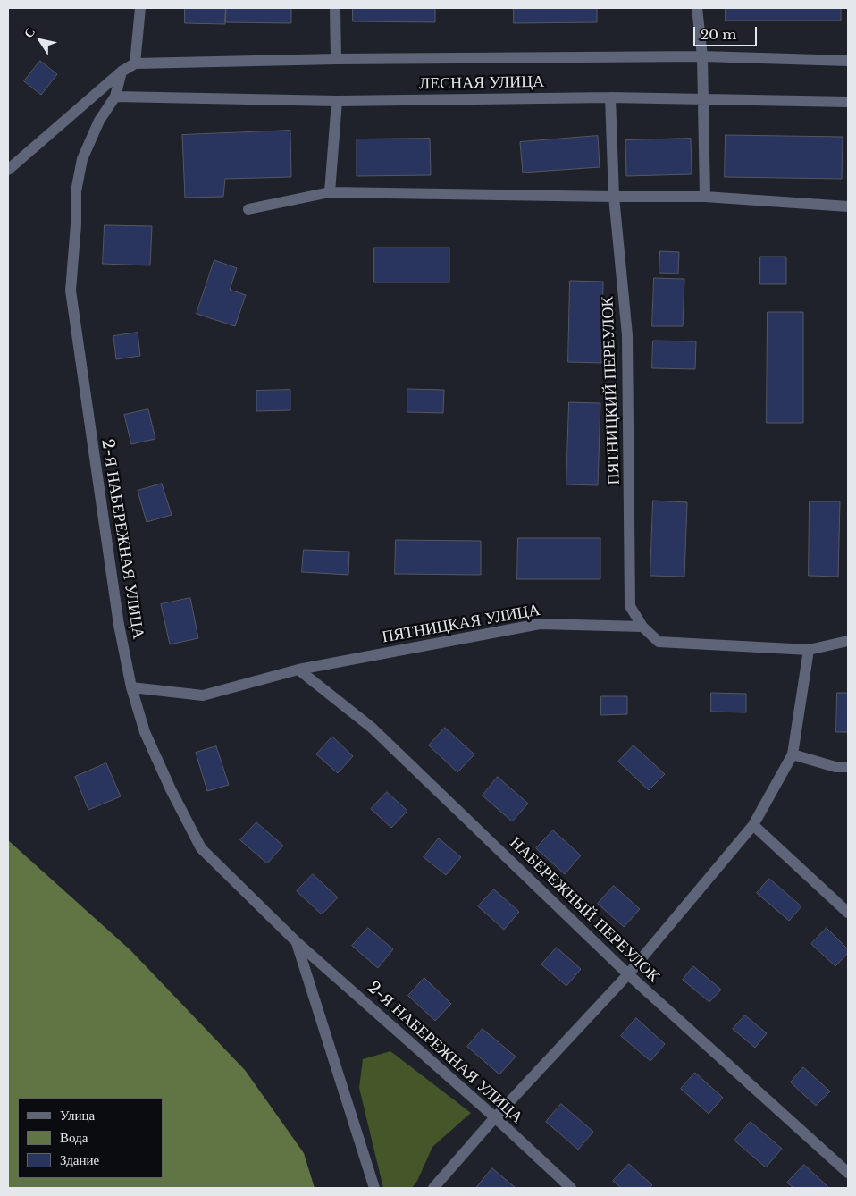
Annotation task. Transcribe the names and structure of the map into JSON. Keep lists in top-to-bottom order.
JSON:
{
  "streets": {
    "street": [
      "ЛЕСНАЯ УЛИЦА",
      "ПЯТНИЦКИЙ ПЕРЕУЛОК",
      "2-Я НАБЕРЕЖНАЯ УЛИЦА",
      "ПЯТНИЦКАЯ УЛИЦА",
      "НАБЕРЕЖНЫЙ ПЕРЕУЛОК"
    ]
  },
  "crossings": [
    ["ЛЕСНАЯ УЛИЦА", "ПЯТНИЦКИЙ ПЕРЕУЛОК"],
    ["ЛЕСНАЯ УЛИЦА", "2-Я НАБЕРЕЖНАЯ УЛИЦА"],
    ["ПЯТНИЦКИЙ ПЕРЕУЛОК", "ПЯТНИЦКАЯ УЛИЦА"],
    ["2-Я НАБЕРЕЖНАЯ УЛИЦА", "ПЯТНИЦКАЯ УЛИЦА"],
    ["ПЯТНИЦКАЯ УЛИЦА", "НАБЕРЕЖНЫЙ ПЕРЕУЛОК"]
  ],
  "legend": ["Улица", "Вода", "Здание"],
  "scale_bar": "20 m",
  "north": "top left"
}
